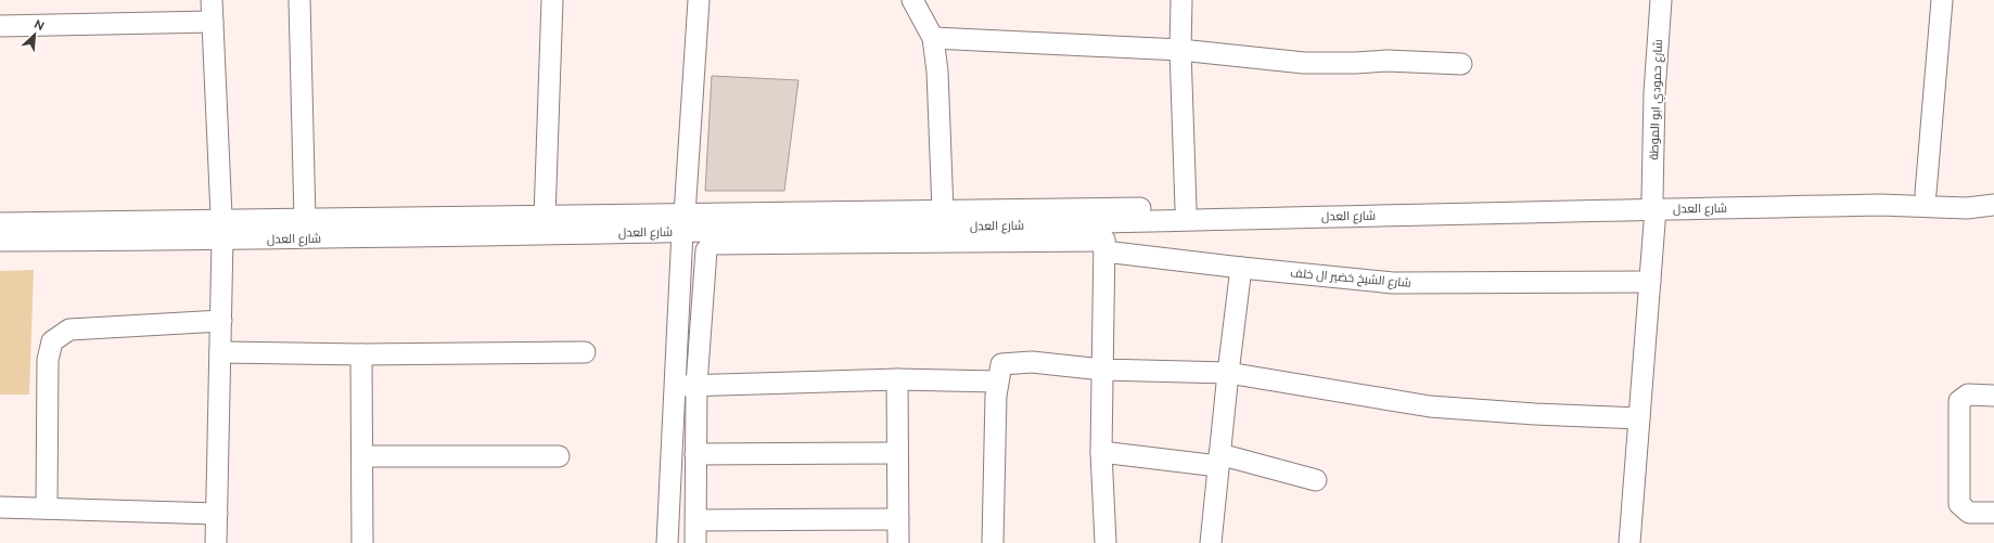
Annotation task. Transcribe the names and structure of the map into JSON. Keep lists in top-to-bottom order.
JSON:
{
  "streets": {
    "street": ["شارع حمودي ابو الموطة", "شارع العدل", "شارع الشيخ خضير ال خلف"]
  },
  "crossings": [
    ["شارع حمودي ابو الموطة", "شارع العدل"],
    ["شارع حمودي ابو الموطة", "شارع الشيخ خضير ال خلف"],
    ["شارع العدل", "شارع الشيخ خضير ال خلف"]
  ],
  "north": "top right"
}
